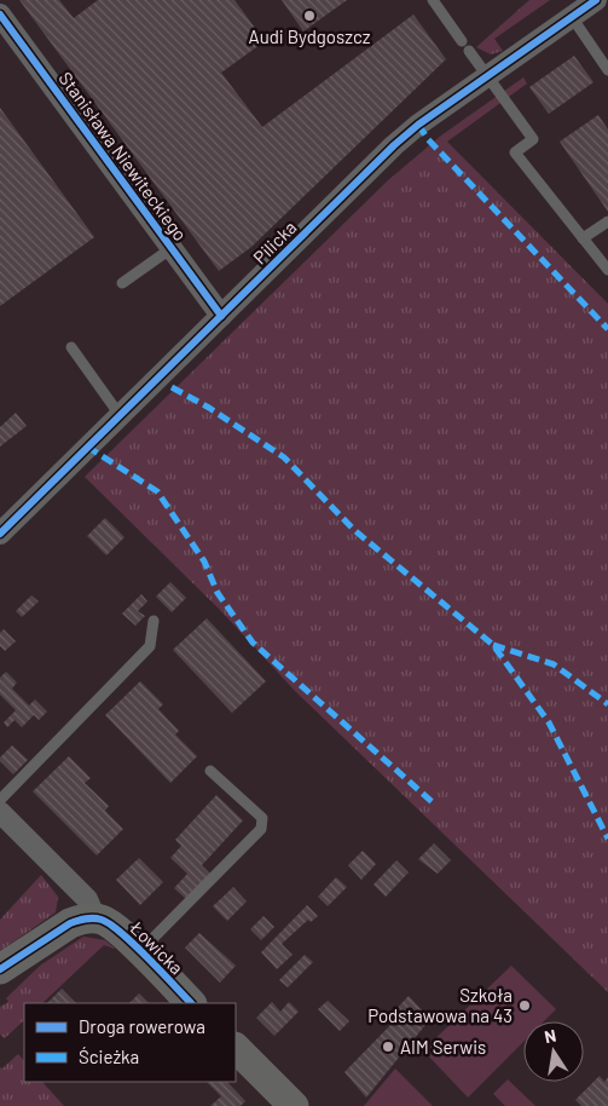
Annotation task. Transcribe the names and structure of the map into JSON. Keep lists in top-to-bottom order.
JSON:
{
  "streets": {
    "street": ["Stanisława Niewiteckiego", "Pilicka", "Łowicka"]
  },
  "crossings": [
    ["Stanisława Niewiteckiego", "Pilicka"]
  ],
  "places": ["Audi Bydgoszcz", "Szkoła Podstawowa na 43", "AIM Serwis"],
  "legend": ["Droga rowerowa", "Ścieżka"],
  "north": "top"
}
